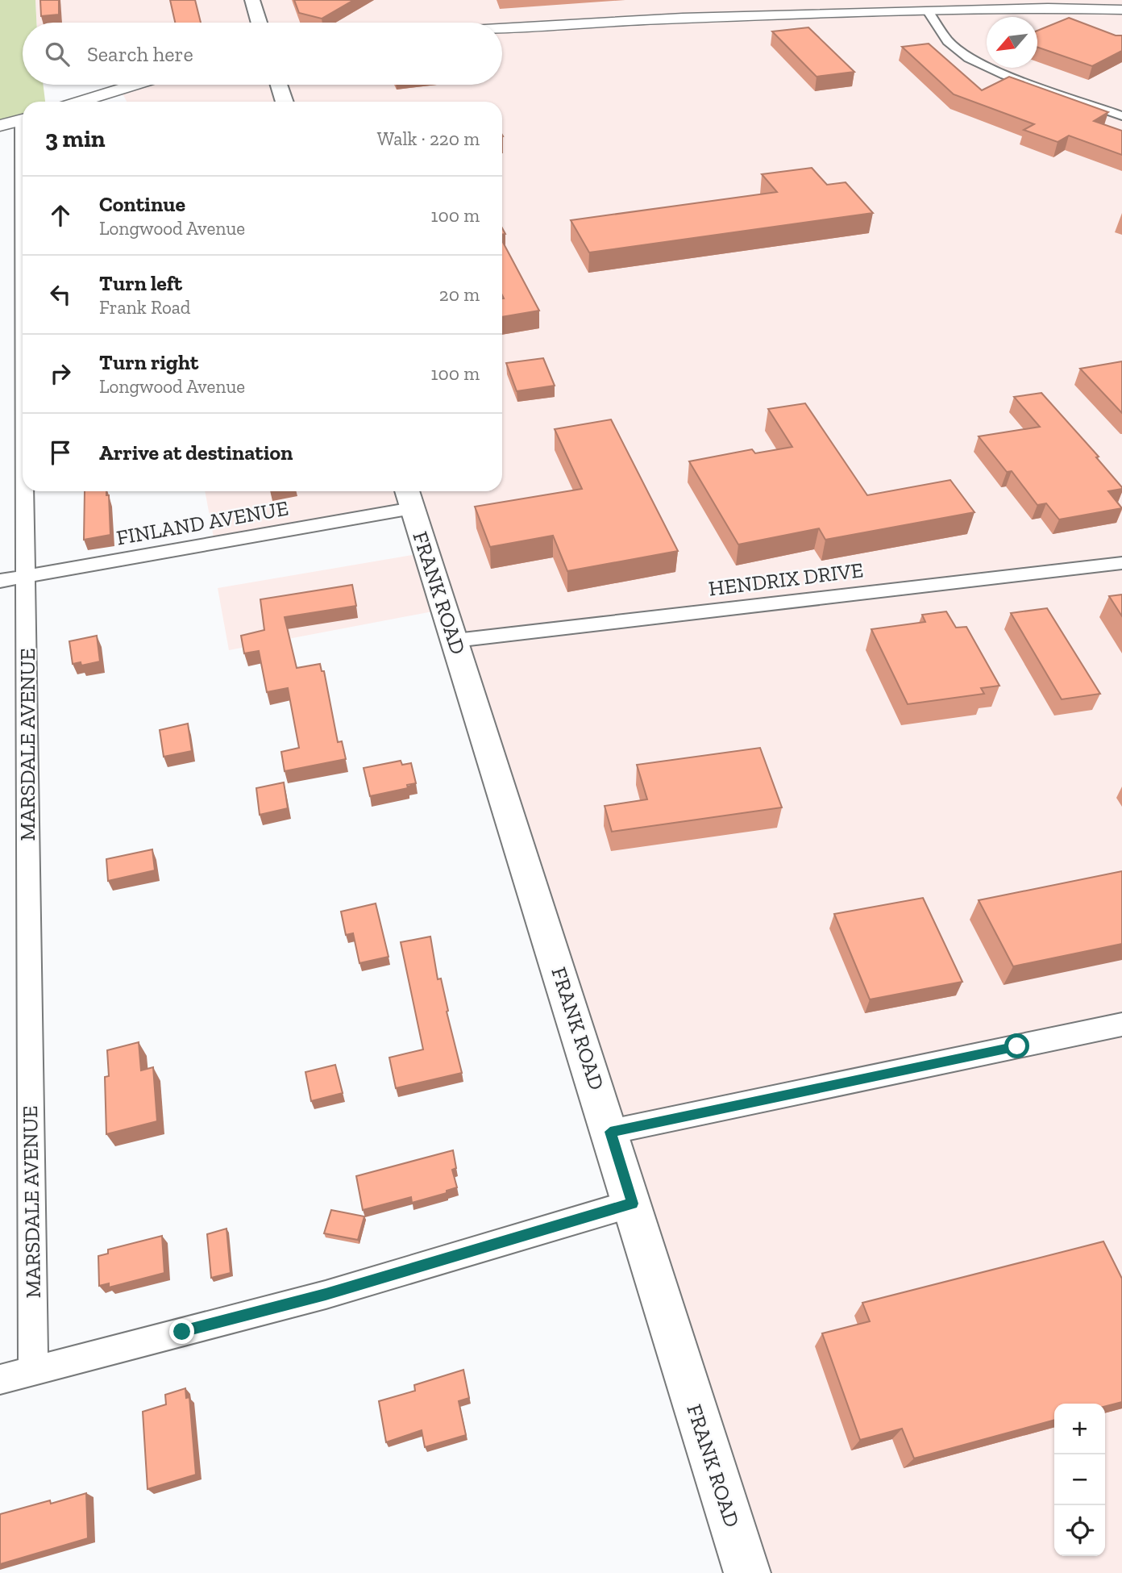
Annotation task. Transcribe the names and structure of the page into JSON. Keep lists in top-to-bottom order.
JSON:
{
  "streets": {
    "main road": ["FRANK ROAD"],
    "street": ["FINLAND AVENUE", "HENDRIX DRIVE", "MARSDALE AVENUE"]
  },
  "crossings": [
    ["FINLAND AVENUE", "FRANK ROAD"],
    ["FINLAND AVENUE", "MARSDALE AVENUE"],
    ["HENDRIX DRIVE", "FRANK ROAD"]
  ],
  "north": "bottom left",
  "page": {
    "search": "Search here",
    "heading": ["3 min", "Walk · 220 m"],
    "list": [
      ["Continue", "Longwood Avenue", "100 m"],
      ["Turn left", "Frank Road", "20 m"],
      ["Turn right", "Longwood Avenue", "100 m"],
      "Arrive at destination"
    ],
    "map_buttons": ["+", "−"]
  }
}
